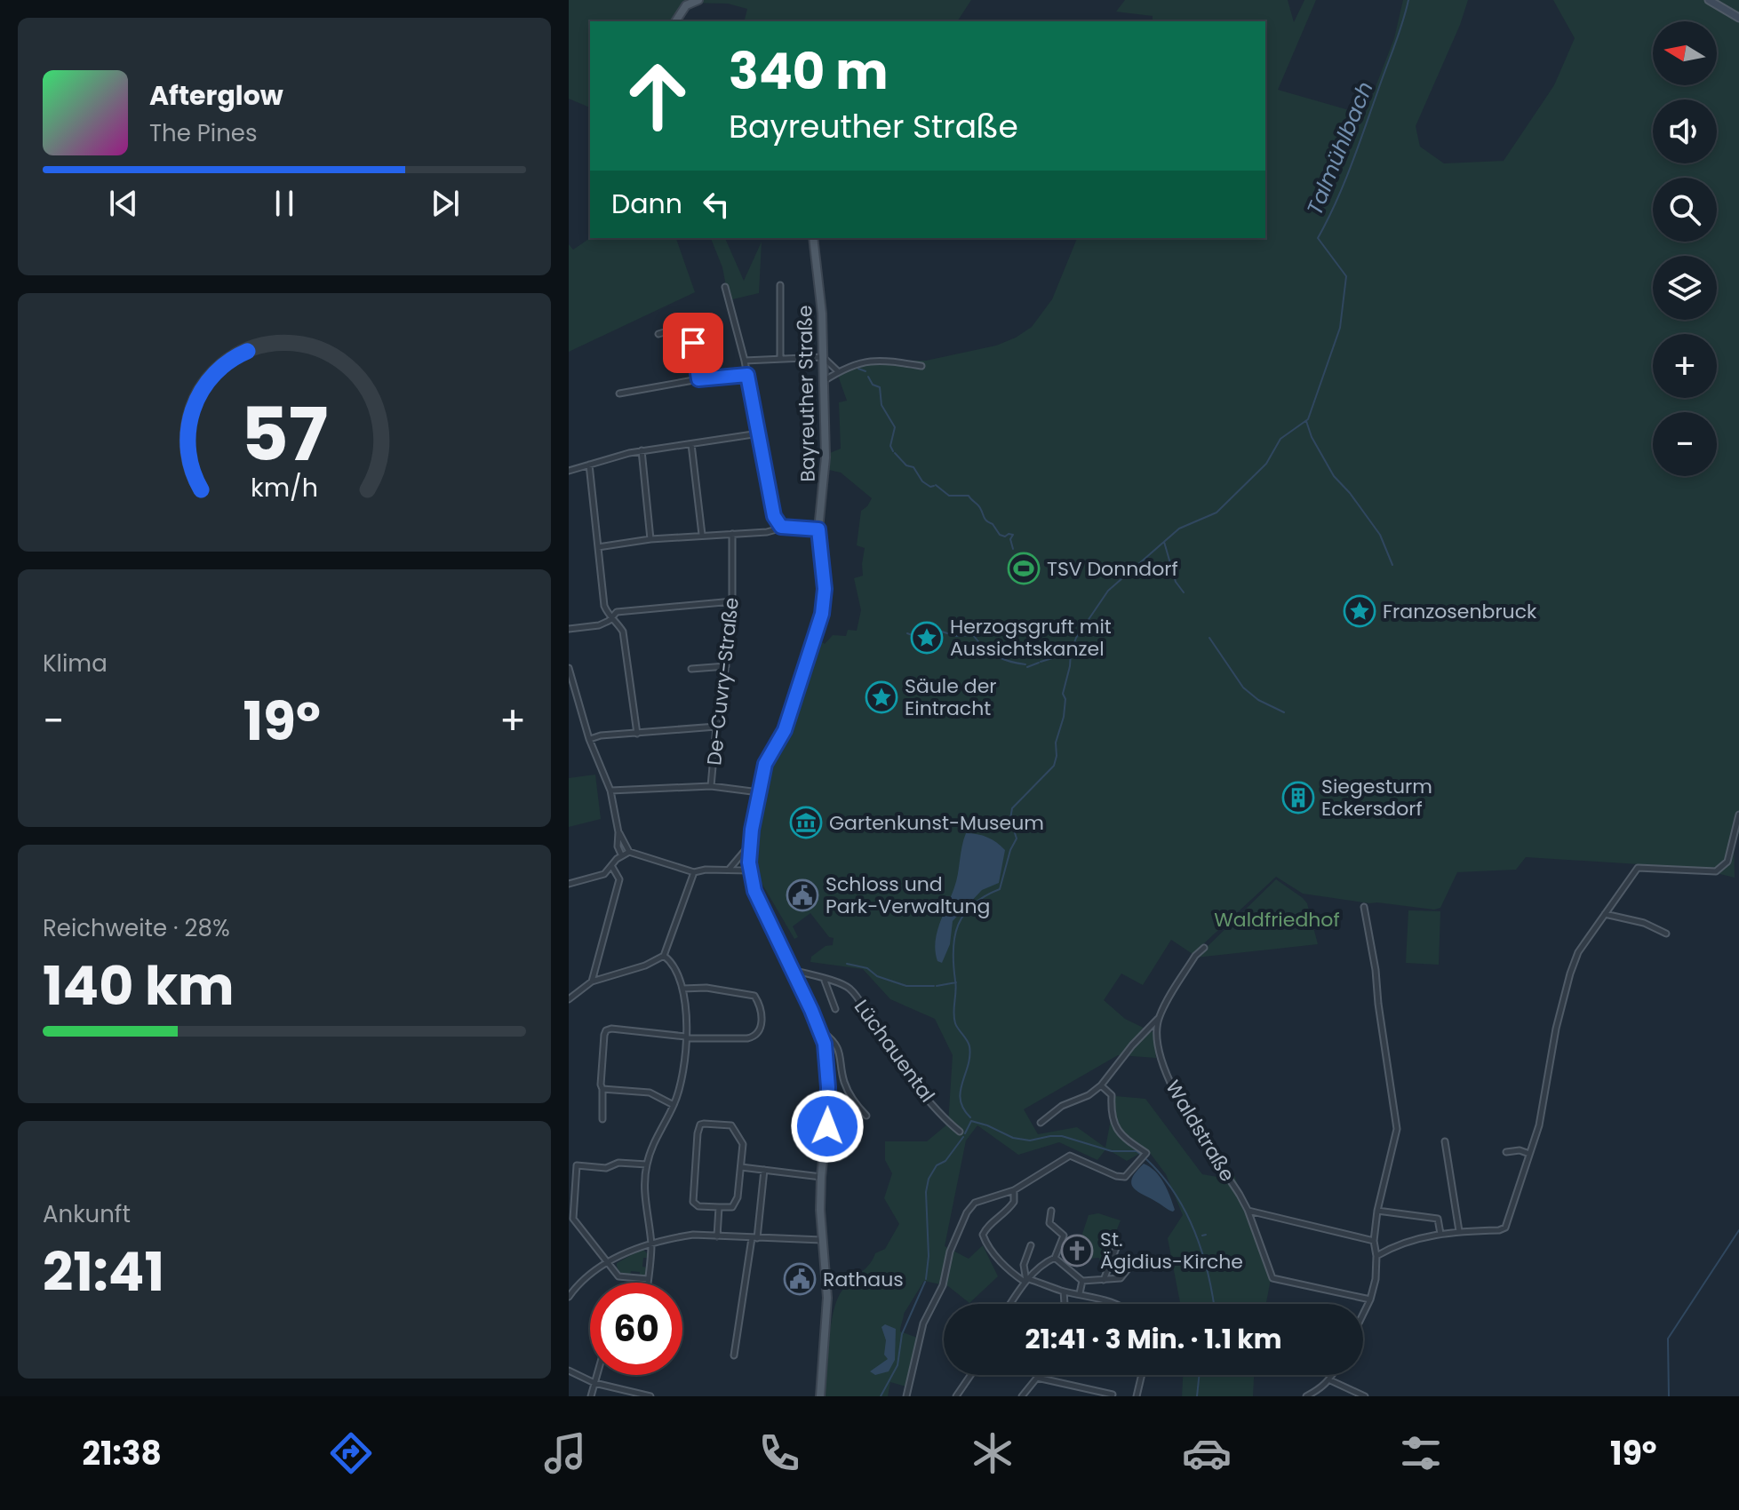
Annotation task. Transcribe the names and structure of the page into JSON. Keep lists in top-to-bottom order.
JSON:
{
  "streets": {
    "main road": ["Bayreuther Straße"],
    "street": ["De-Cuvry-Straße", "Lüchauental", "Waldstraße"]
  },
  "water": ["Talmühlbach"],
  "parks": ["Waldfriedhof"],
  "places": {
    "sports": ["TSV Donndorf"],
    "place": ["Franzosenbruck", "Herzogsgruft mit Aussichtskanzel", "Säule der Eintracht"],
    "building": ["Siegesturm Eckersdorf"],
    "museum": ["Gartenkunst-Museum"],
    "public building": ["Schloss und Park-Verwaltung", "Rathaus"],
    "church": ["St. Ägidius-Kirche"]
  },
  "north": "left",
  "page": {
    "map_buttons": ["+", "−"],
    "turn": ["340 m", "Bayreuther Straße"],
    "song": ["Afterglow", "The Pines"],
    "then": "Dann",
    "tile": [
      "Klima",
      ["Reichweite · 28%", "140 km"],
      ["Ankunft", "21:41"]
    ],
    "heat": ["−", "19°", "+"],
    "limit": "60",
    "trip": "21:41 · 3 Min. · 1.1 km",
    "tabs": ["21:38", "19°"],
    "gauge": ["57", "km/h"]
  }
}
